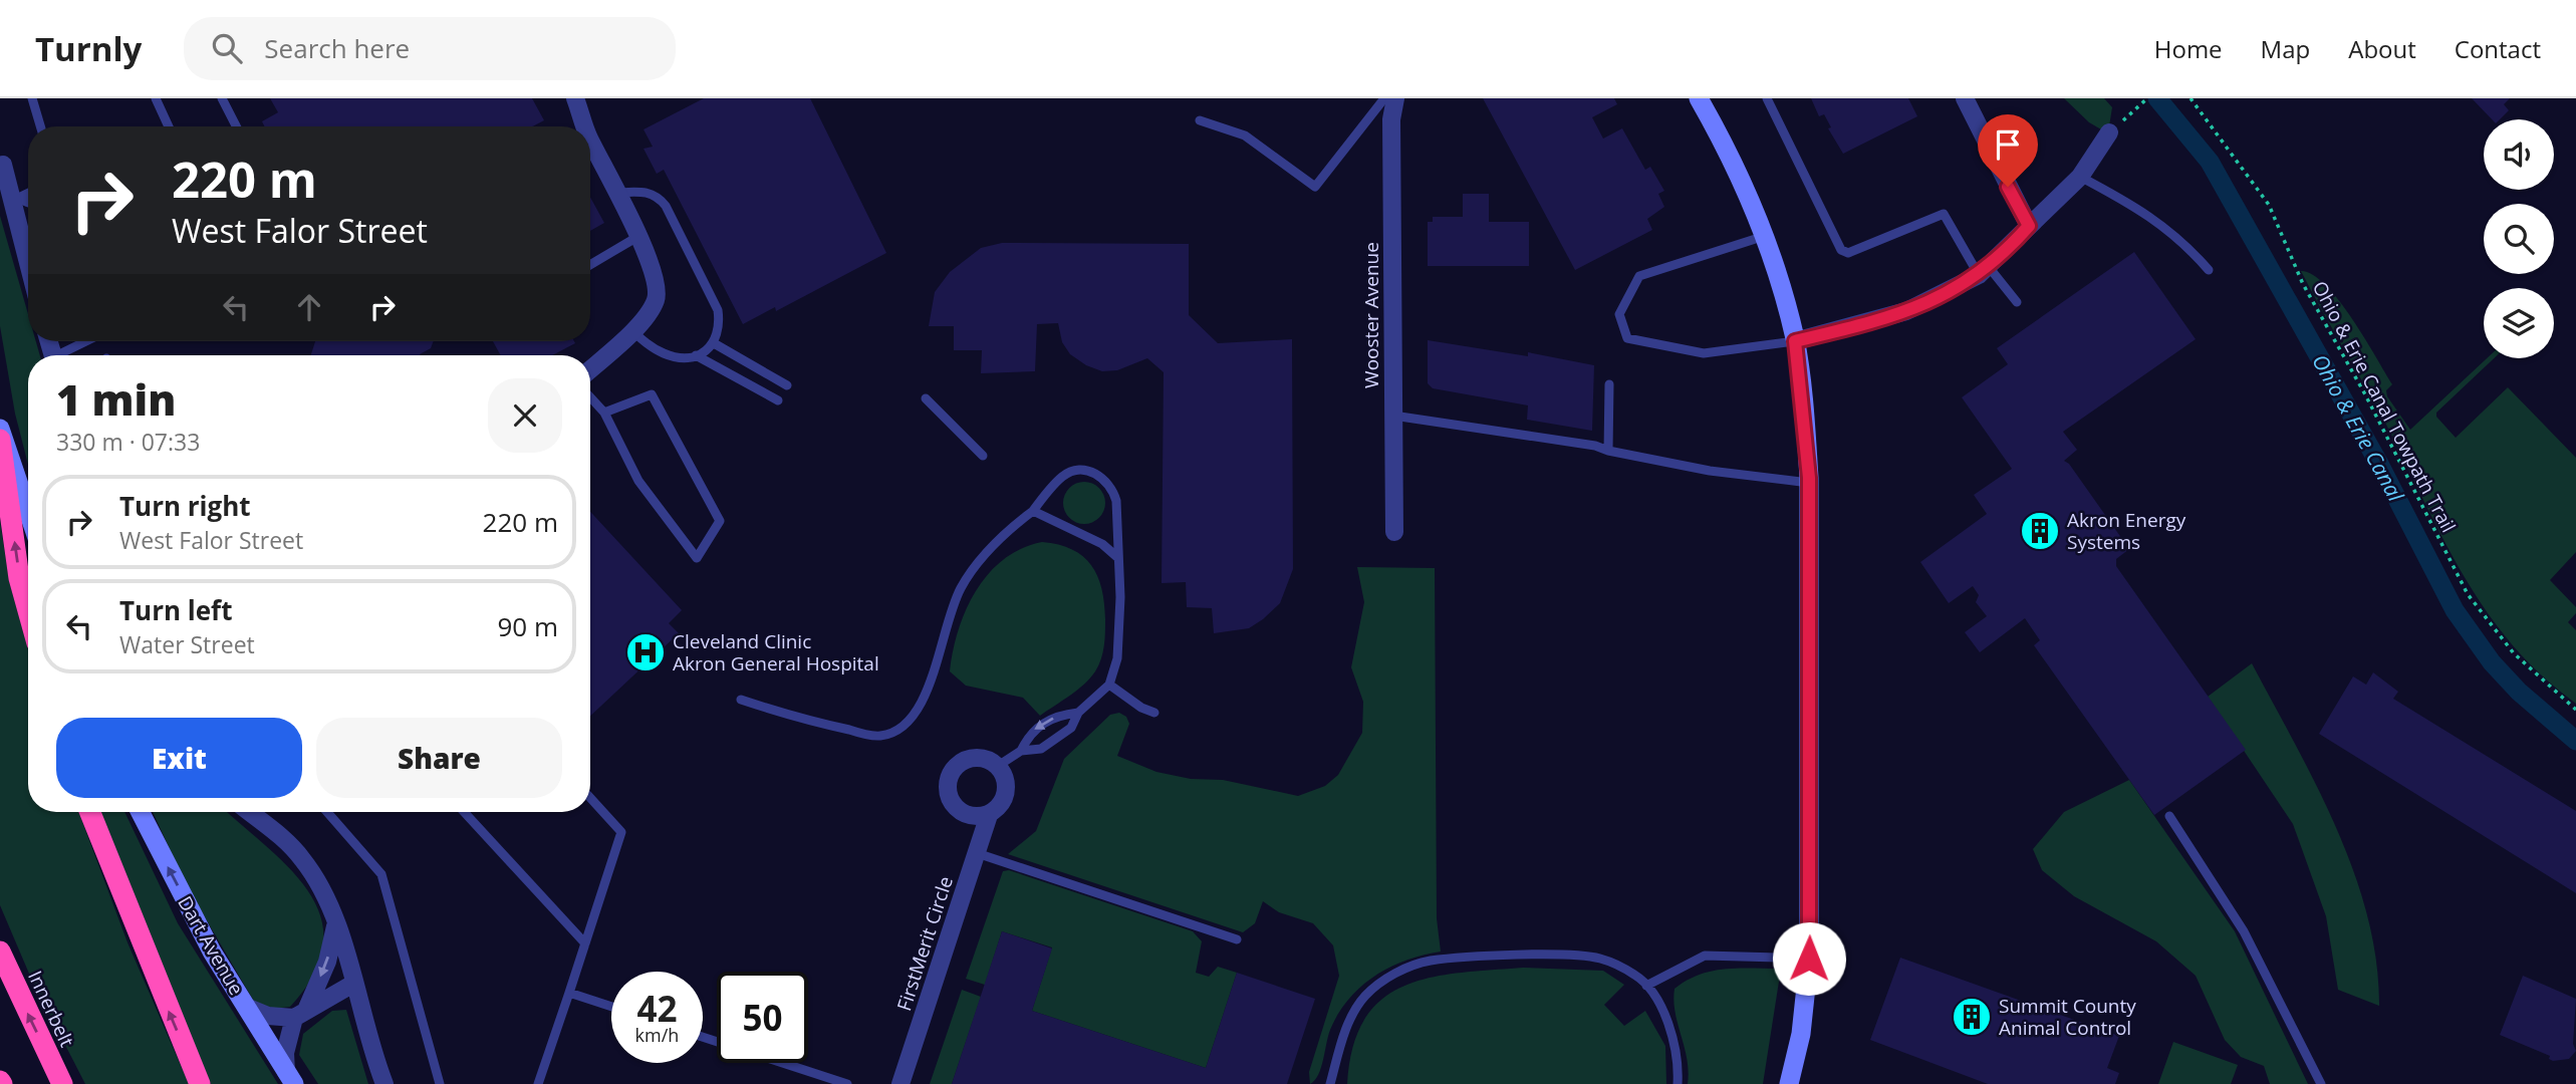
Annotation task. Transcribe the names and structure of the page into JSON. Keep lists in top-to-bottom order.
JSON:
{
  "streets": {
    "highway": ["Innerbelt"],
    "main road": ["Dart Avenue"],
    "street": ["Wooster Avenue", "FirstMerit Circle"],
    "path": ["Ohio & Erie Canal Towpath Trail"]
  },
  "one_way": ["Dart Avenue"],
  "water": ["Ohio & Erie Canal"],
  "places": {
    "building": ["Akron Energy Systems", "Summit County Animal Control"],
    "hospital": ["Cleveland Clinic Akron General Hospital"]
  },
  "page": {
    "header": "Turnly",
    "search": "Search here",
    "nav": [
      "Home",
      "Map",
      "About",
      "Contact"
    ],
    "turn": ["220 m", "West Falor Street"],
    "heading": ["1 min", "330 m · 07:33"],
    "list": [
      {
        "name": "Turn right",
        "note": "West Falor Street",
        "value": "220 m"
      },
      {
        "name": "Turn left",
        "note": "Water Street",
        "value": "90 m"
      }
    ],
    "buttons": ["Exit", "Share"],
    "speed": "42 km/h",
    "limit": "50"
  }
}
